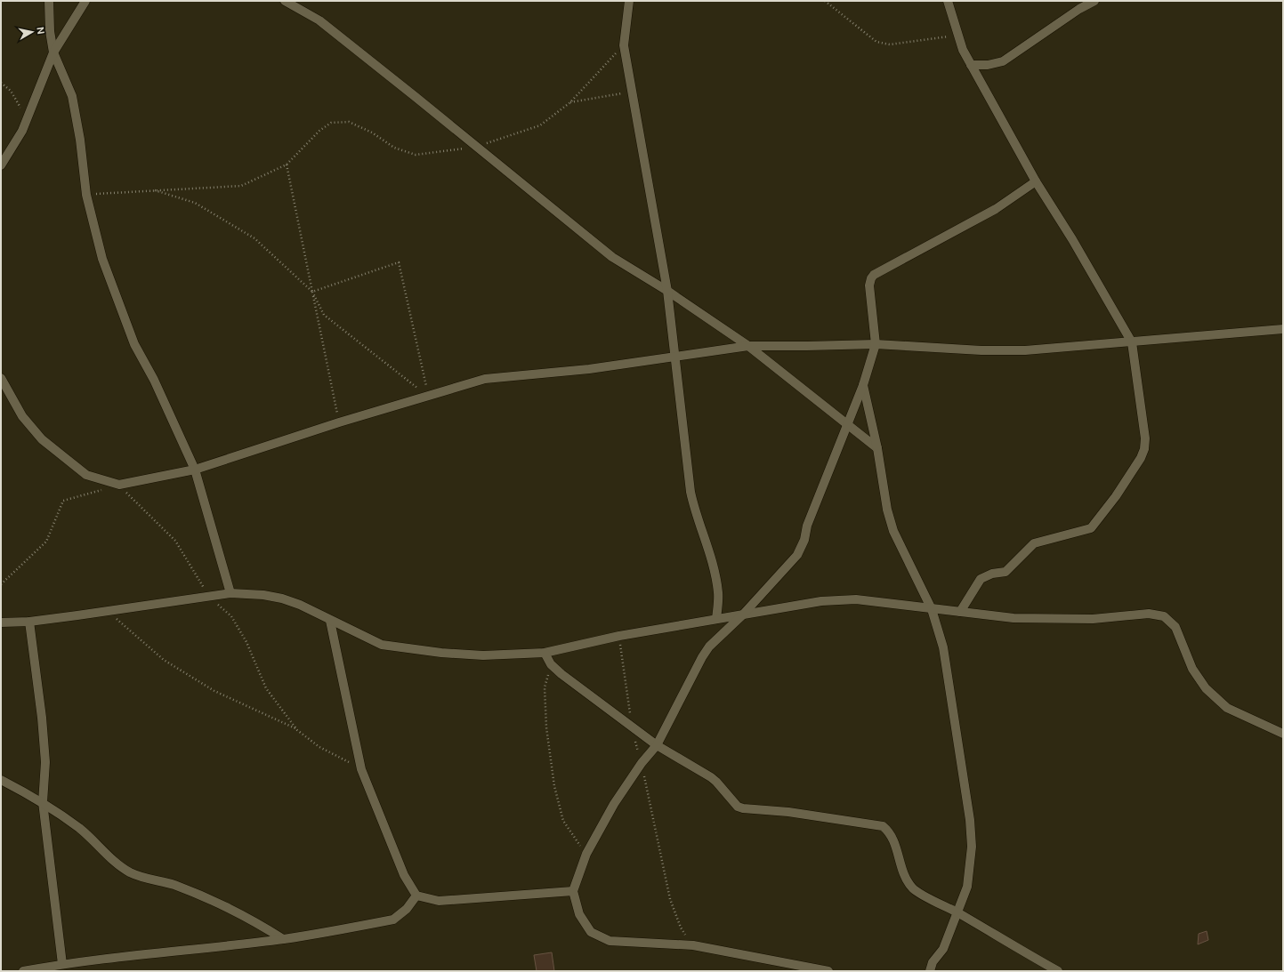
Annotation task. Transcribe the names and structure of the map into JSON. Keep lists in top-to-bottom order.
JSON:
{
  "north": "right"
}
